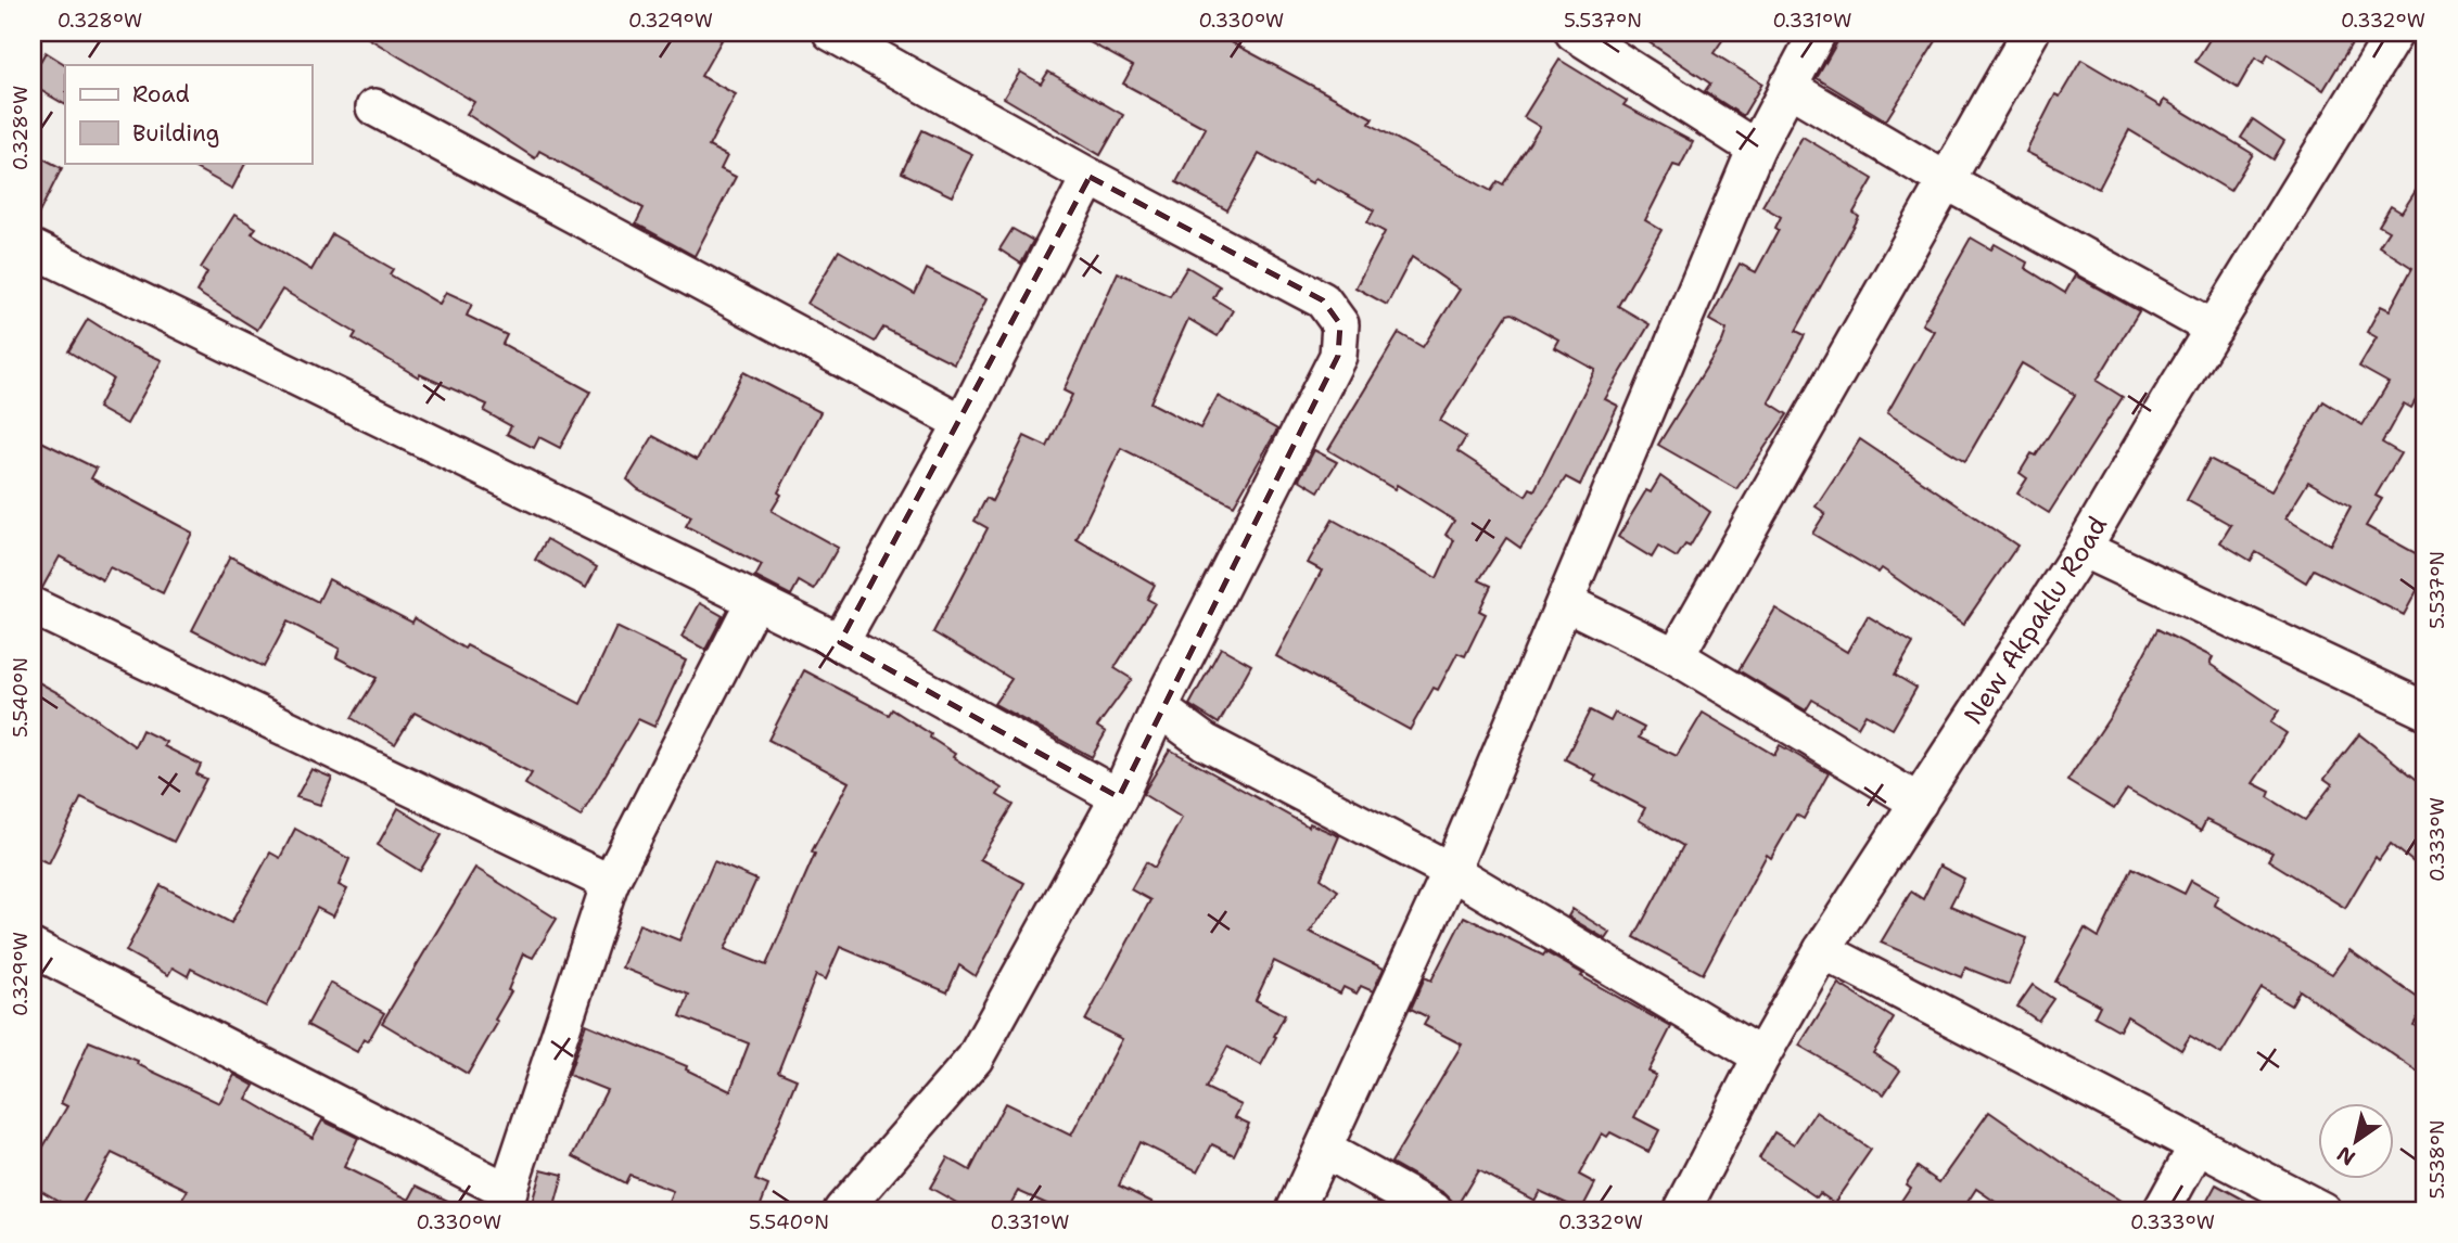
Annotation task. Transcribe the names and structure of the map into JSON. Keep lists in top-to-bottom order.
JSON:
{
  "streets": {
    "street": ["New Akpaklu Road"]
  },
  "legend": ["Road", "Building"],
  "north": "bottom left",
  "coordinates": [
    "0.328°W",
    "0.329°W",
    "0.330°W",
    "5.537°N",
    "0.331°W",
    "0.332°W",
    "5.540°N",
    "0.333°W",
    "5.538°N"
  ]
}
